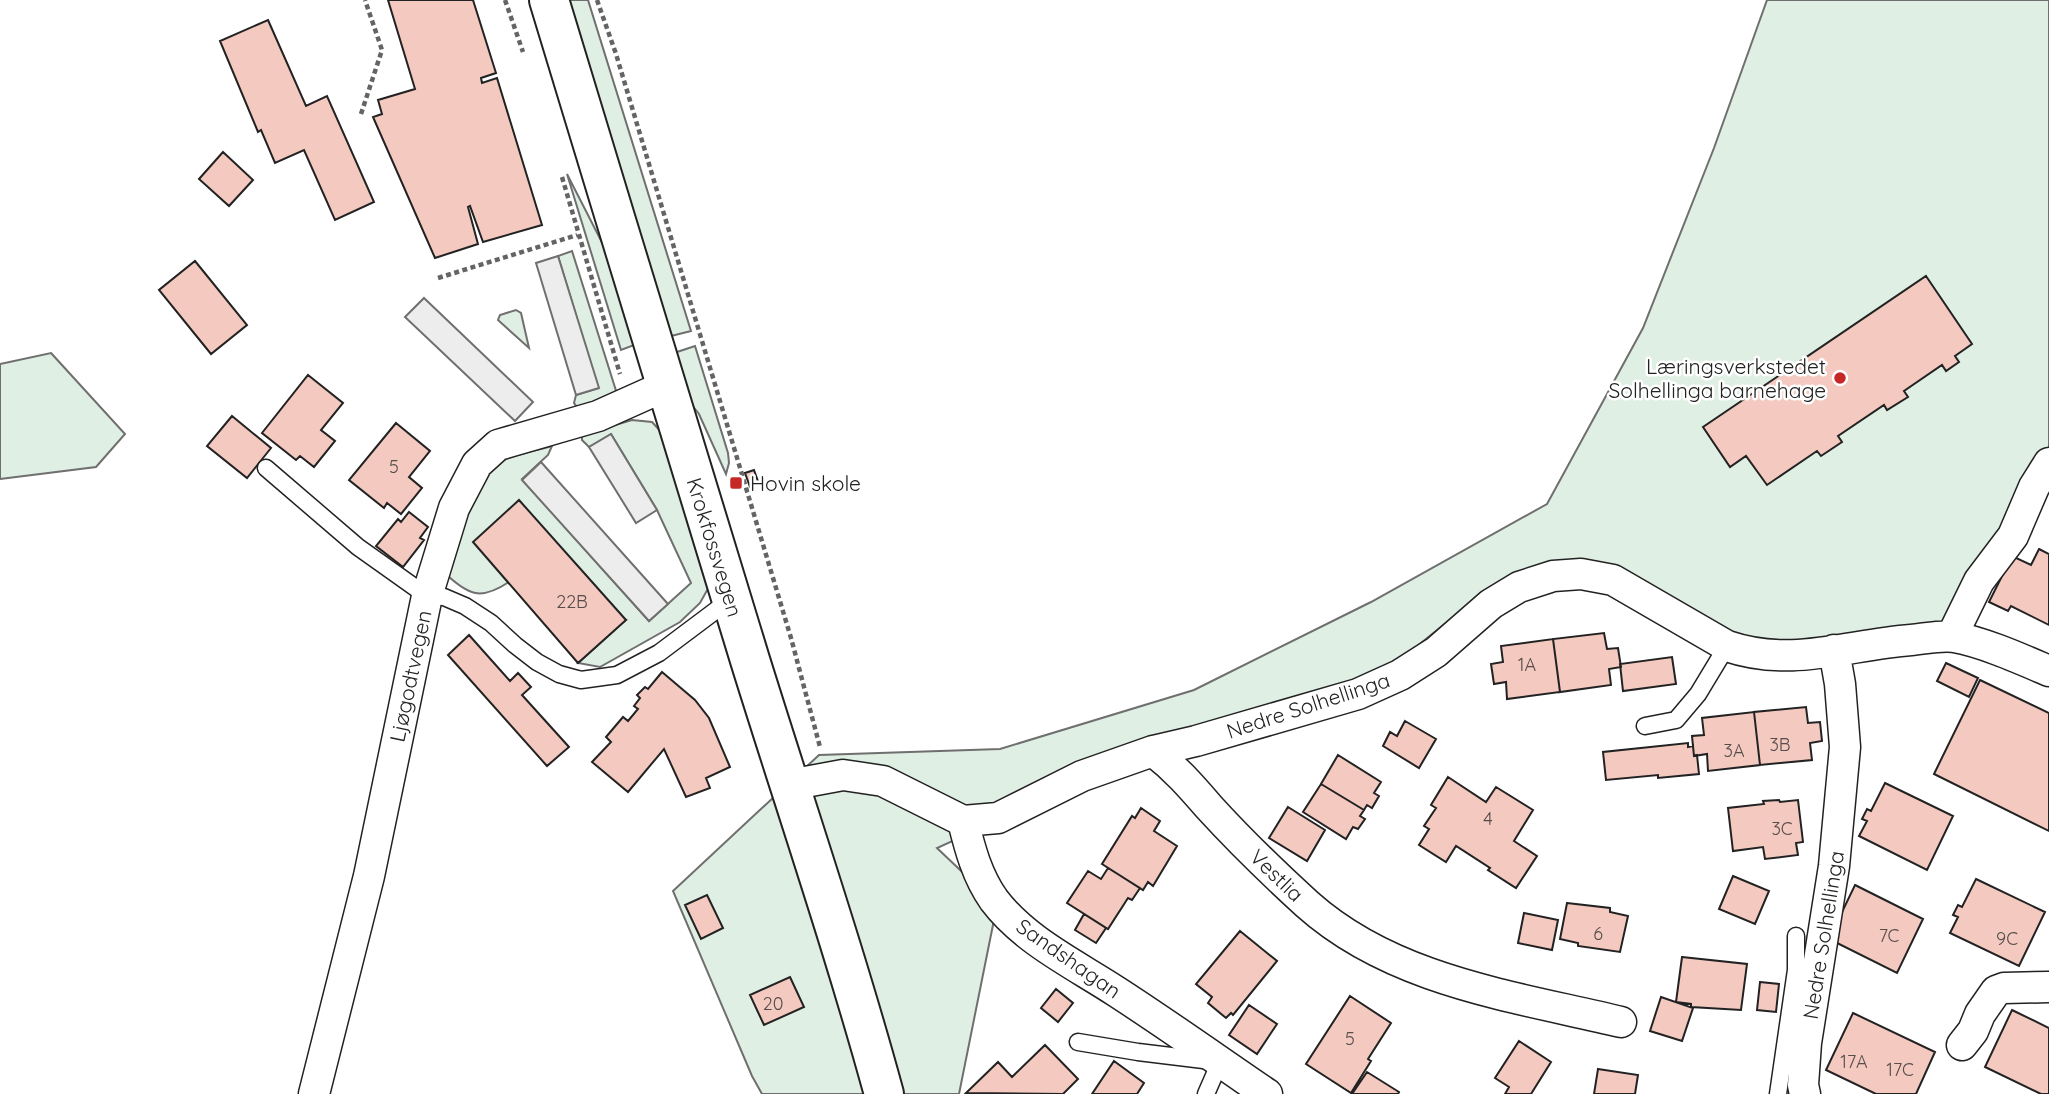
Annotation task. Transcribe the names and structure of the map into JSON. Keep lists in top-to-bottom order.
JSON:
{
  "streets": {
    "main road": ["Krokfossvegen"],
    "street": [
      "Ljøgodtvegen",
      "Nedre Solhellinga",
      "Vestlia",
      "Sandshagan"
    ]
  },
  "crossings": [
    ["Krokfossvegen", "Ljøgodtvegen"],
    ["Nedre Solhellinga", "Vestlia"]
  ],
  "places": {
    "other": ["Læringsverkstedet Solhellinga barnehage"],
    "transit": ["Hovin skole"]
  },
  "house_numbers": [
    "5",
    "22B",
    "1A",
    "3B",
    "3A",
    "4",
    "3C",
    "6",
    "7C",
    "9C",
    "20",
    "5",
    "17A",
    "17C"
  ]
}
